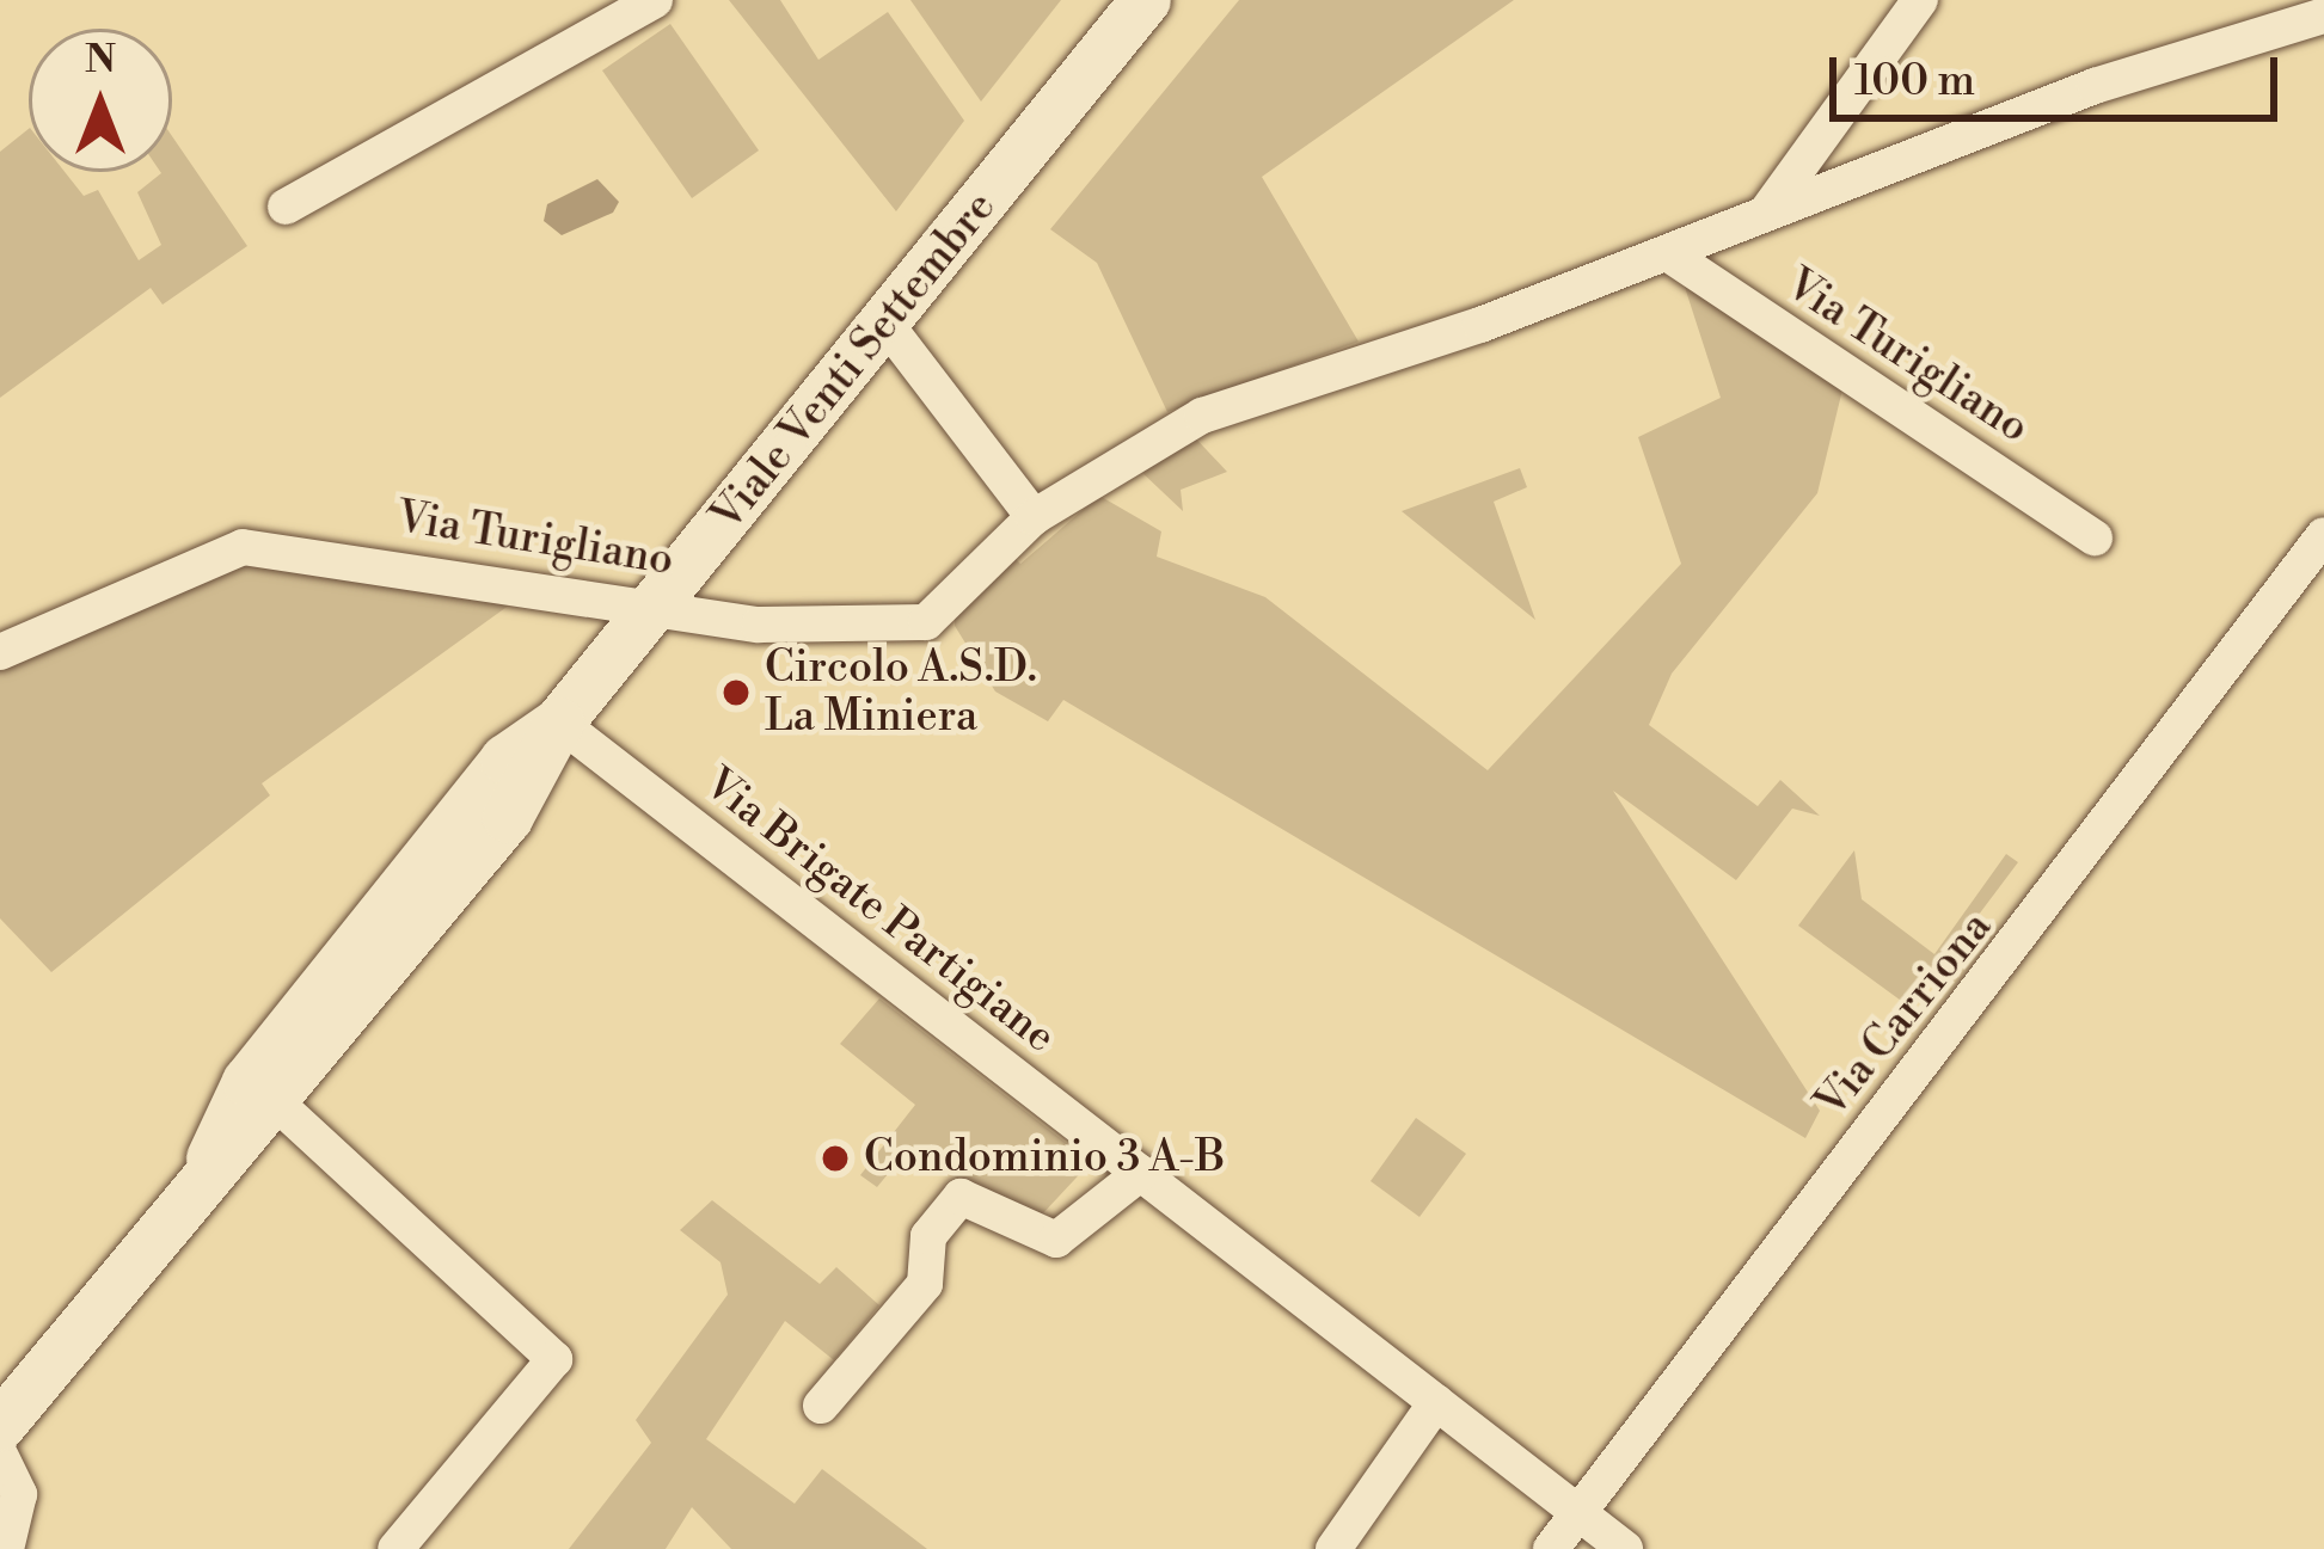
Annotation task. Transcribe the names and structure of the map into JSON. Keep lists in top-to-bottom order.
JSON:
{
  "streets": {
    "main road": ["Viale Venti Settembre"],
    "street": ["Via Turigliano", "Via Brigate Partigiane", "Via Carriona"]
  },
  "crossings": [
    ["Via Turigliano", "Viale Venti Settembre"],
    ["Viale Venti Settembre", "Via Brigate Partigiane"],
    ["Via Brigate Partigiane", "Via Carriona"]
  ],
  "places": ["Circolo A.S.D. La Miniera", "Condominio 3 A-B"],
  "scale_bar": "100 m",
  "north": "top"
}
